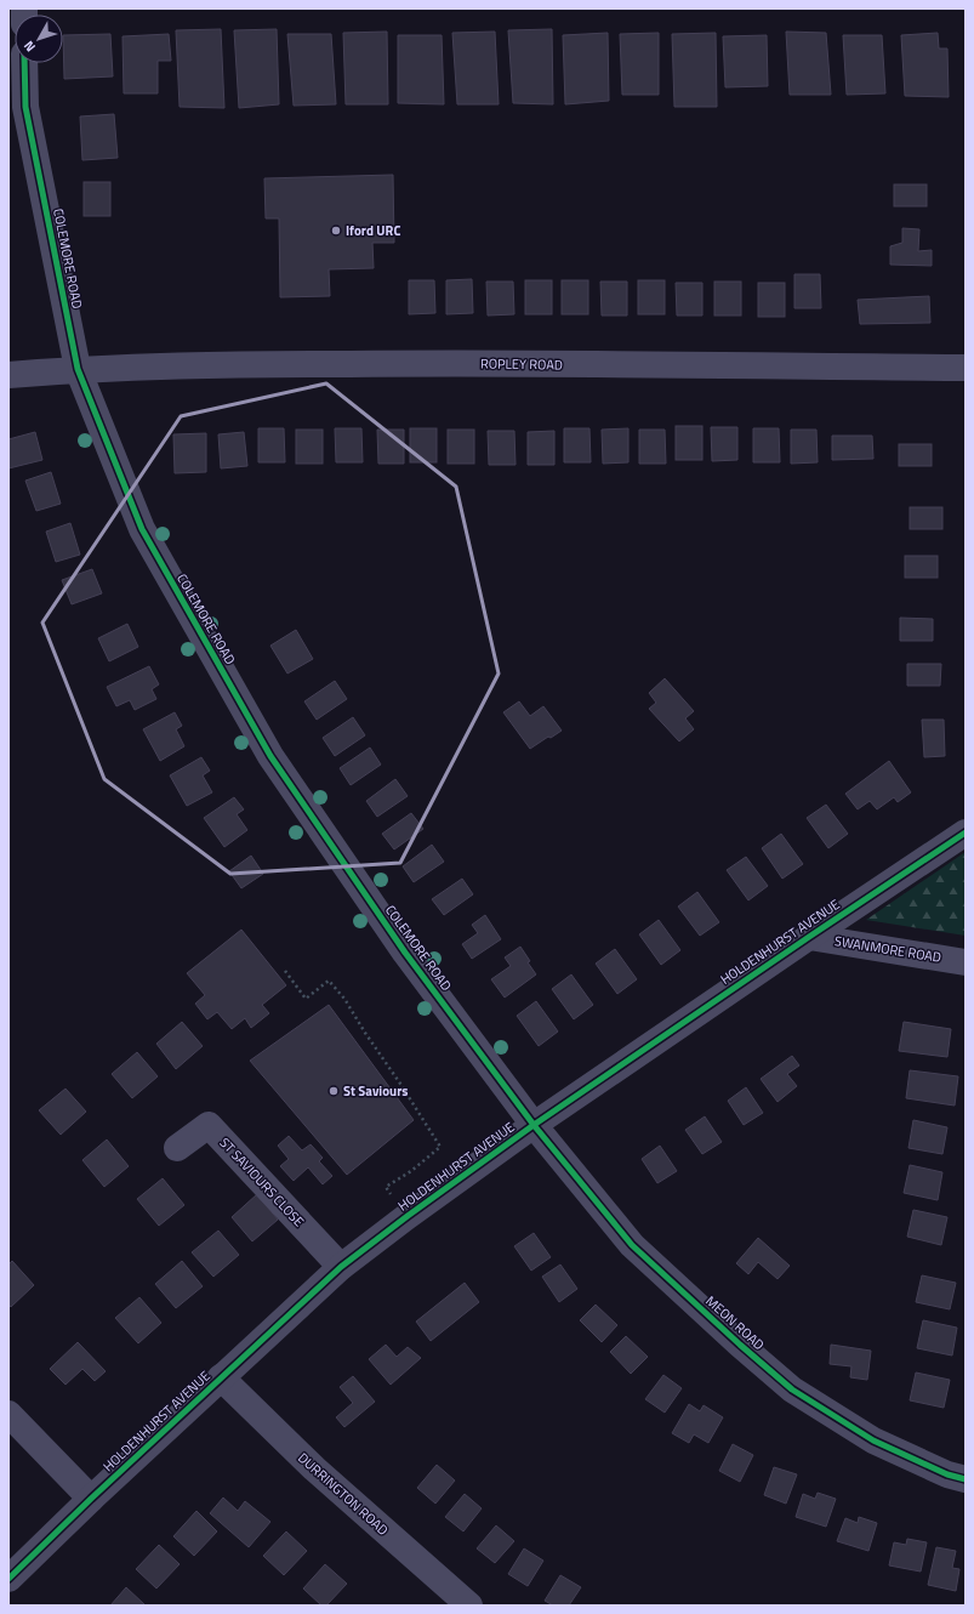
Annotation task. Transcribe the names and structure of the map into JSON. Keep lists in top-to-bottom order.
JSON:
{
  "streets": {
    "street": [
      "COLEMORE ROAD",
      "ROPLEY ROAD",
      "HOLDENHURST AVENUE",
      "SWANMORE ROAD",
      "ST SAVIOURS CLOSE",
      "MEON ROAD",
      "DURRINGTON ROAD"
    ]
  },
  "crossings": [
    ["COLEMORE ROAD", "ROPLEY ROAD"],
    ["COLEMORE ROAD", "HOLDENHURST AVENUE"],
    ["COLEMORE ROAD", "MEON ROAD"],
    ["HOLDENHURST AVENUE", "SWANMORE ROAD"],
    ["HOLDENHURST AVENUE", "ST SAVIOURS CLOSE"],
    ["HOLDENHURST AVENUE", "MEON ROAD"],
    ["HOLDENHURST AVENUE", "DURRINGTON ROAD"]
  ],
  "places": ["Iford URC", "St Saviours"],
  "north": "bottom left"
}
